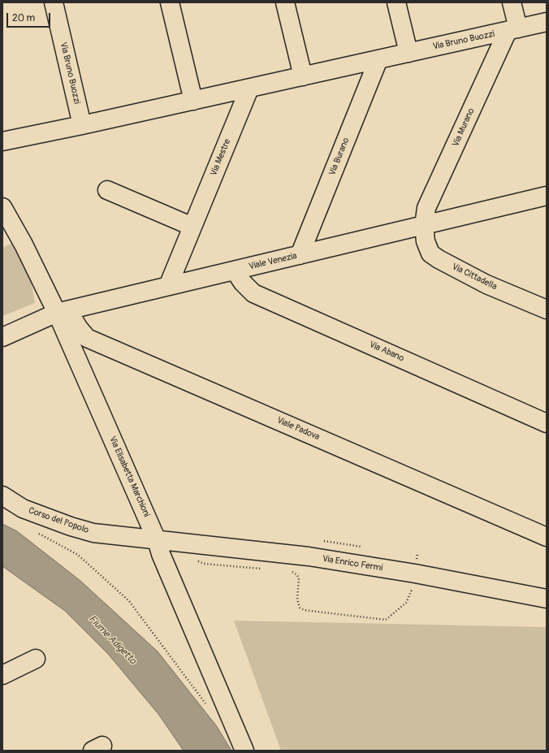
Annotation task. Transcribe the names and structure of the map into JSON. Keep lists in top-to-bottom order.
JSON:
{
  "streets": {
    "street": [
      "Via Bruno Buozzi",
      "Via Murano",
      "Via Burano",
      "Via Mestre",
      "Viale Venezia",
      "Via Cittadella",
      "Via Abano",
      "Viale Padova",
      "Via Elisabetta Marchioni",
      "Corso del Popolo",
      "Via Enrico Fermi"
    ]
  },
  "crossings": [
    ["Via Bruno Buozzi", "Via Murano"],
    ["Via Bruno Buozzi", "Via Burano"],
    ["Via Bruno Buozzi", "Via Mestre"],
    ["Via Murano", "Viale Venezia"],
    ["Via Murano", "Via Cittadella"],
    ["Via Burano", "Viale Venezia"],
    ["Via Mestre", "Viale Venezia"],
    ["Viale Venezia", "Via Cittadella"],
    ["Viale Venezia", "Via Abano"],
    ["Viale Venezia", "Viale Padova"],
    ["Viale Venezia", "Via Elisabetta Marchioni"],
    ["Viale Padova", "Via Elisabetta Marchioni"],
    ["Via Elisabetta Marchioni", "Corso del Popolo"],
    ["Via Elisabetta Marchioni", "Via Enrico Fermi"],
    ["Corso del Popolo", "Via Enrico Fermi"]
  ],
  "water": ["Fiume Adigetto"],
  "scale_bar": "20 m"
}
